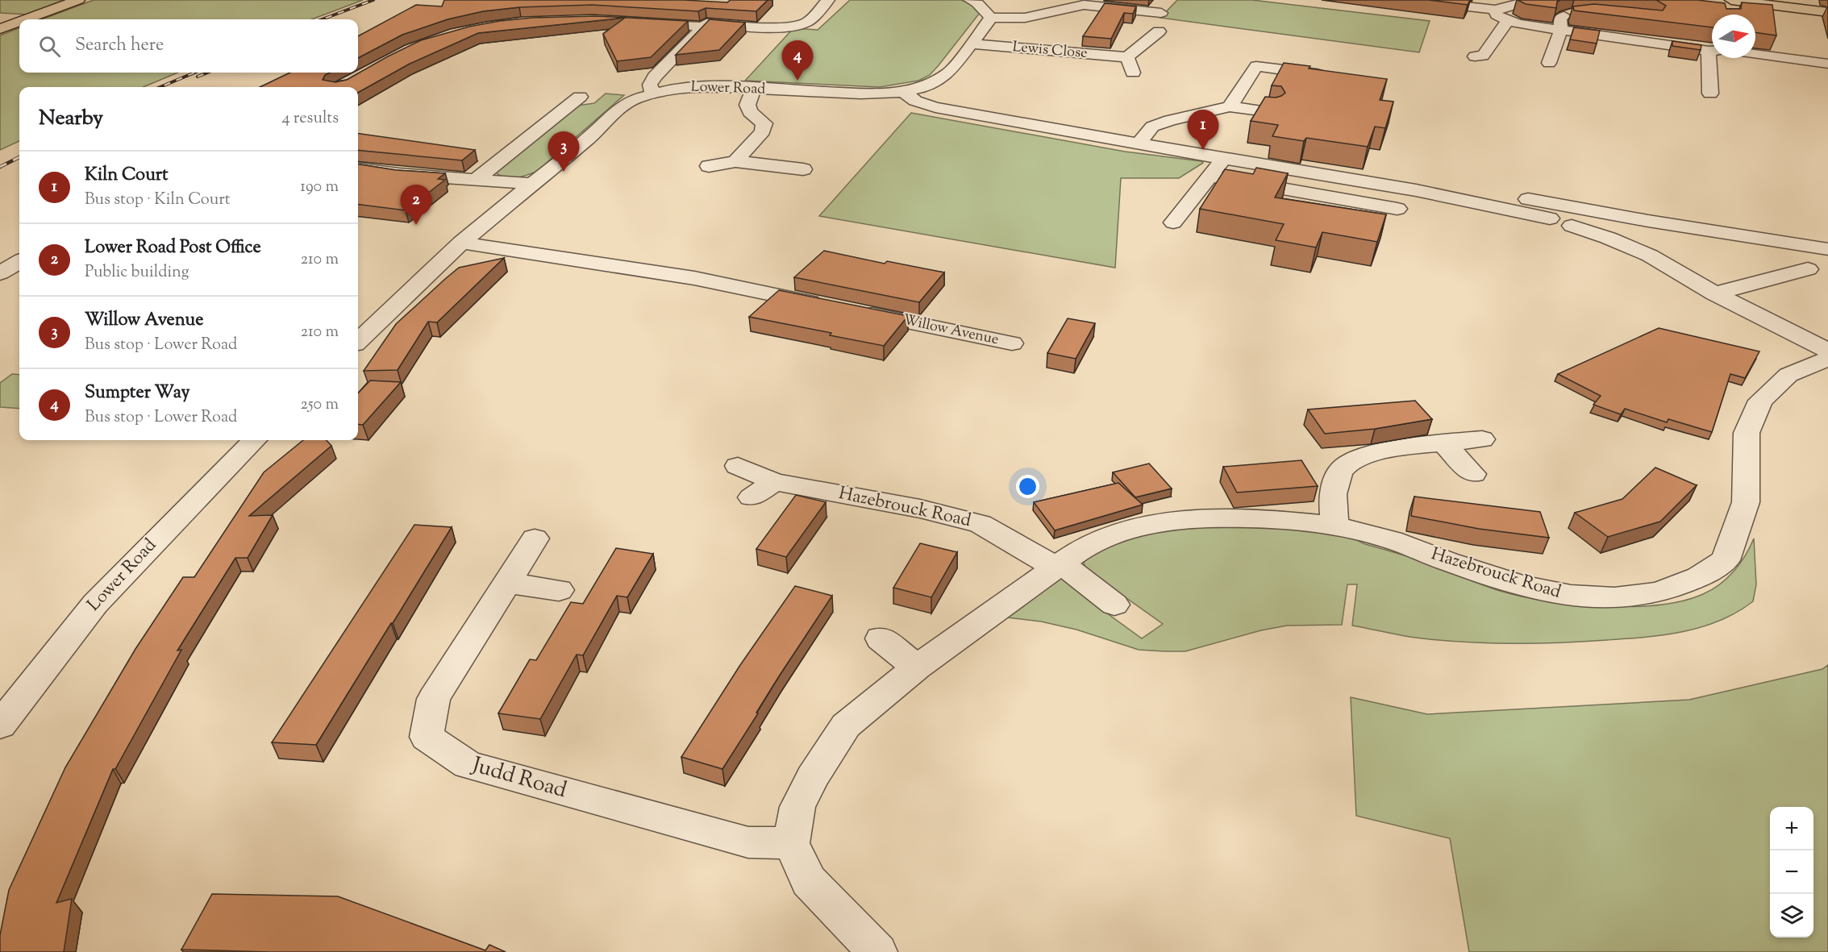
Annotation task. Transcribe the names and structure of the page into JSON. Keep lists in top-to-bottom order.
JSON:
{
  "streets": {
    "street": [
      "Lewis Close",
      "Lower Road",
      "Willow Avenue",
      "Hazebrouck Road",
      "Judd Road"
    ]
  },
  "crossings": [
    ["Lewis Close", "Lower Road"],
    ["Hazebrouck Road", "Judd Road"]
  ],
  "north": "right",
  "page": {
    "search": "Search here",
    "pins": [
      "4",
      "1",
      "3",
      "2"
    ],
    "heading": ["Nearby", "4 results"],
    "list": [
      {
        "mark": "1",
        "name": "Kiln Court",
        "note": "Bus stop · Kiln Court",
        "value": "190 m"
      },
      {
        "mark": "2",
        "name": "Lower Road Post Office",
        "note": "Public building",
        "value": "210 m"
      },
      {
        "mark": "3",
        "name": "Willow Avenue",
        "note": "Bus stop · Lower Road",
        "value": "210 m"
      },
      {
        "mark": "4",
        "name": "Sumpter Way",
        "note": "Bus stop · Lower Road",
        "value": "250 m"
      }
    ],
    "map_buttons": ["+", "−"]
  }
}
